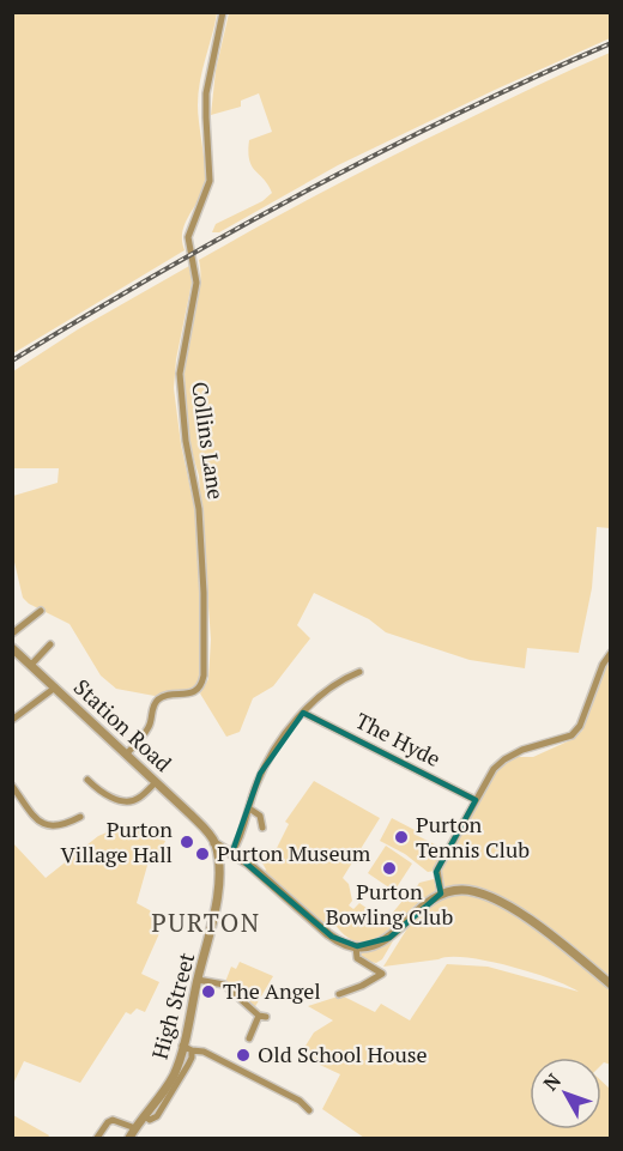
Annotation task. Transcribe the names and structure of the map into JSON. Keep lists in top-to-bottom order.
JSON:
{
  "streets": {
    "street": [
      "Collins Lane",
      "Station Road",
      "The Hyde",
      "High Street"
    ]
  },
  "crossings": [
    ["Collins Lane", "Station Road"],
    ["Station Road", "High Street"]
  ],
  "districts": ["PURTON"],
  "places": [
    "Purton Tennis Club",
    "Purton Village Hall",
    "Purton Museum",
    "Purton Bowling Club",
    "The Angel",
    "Old School House"
  ],
  "north": "top left"
}
